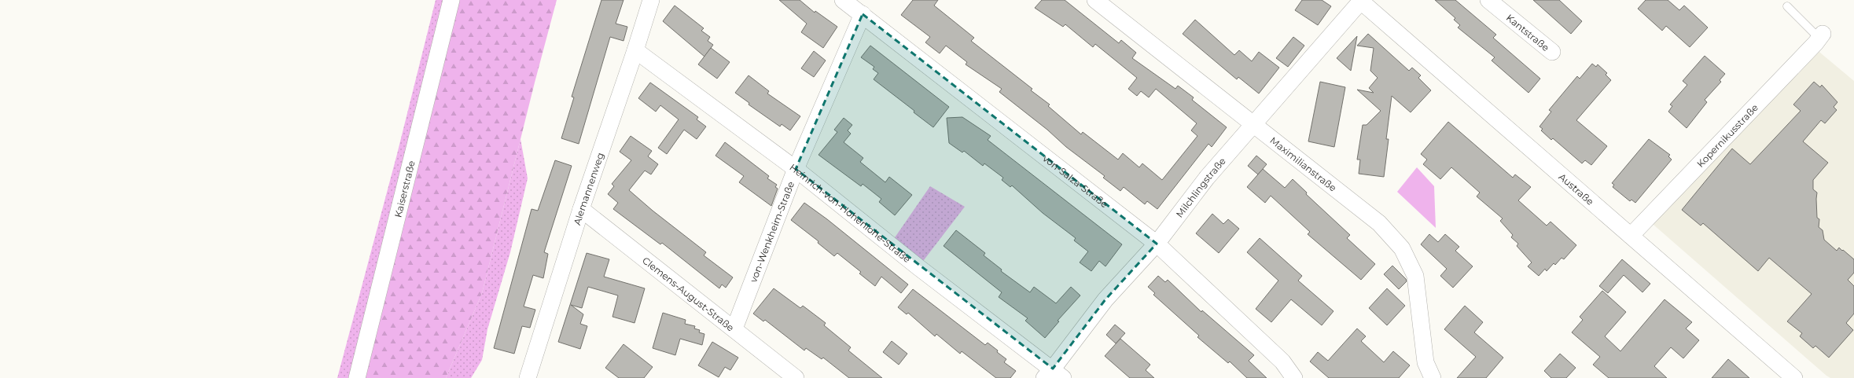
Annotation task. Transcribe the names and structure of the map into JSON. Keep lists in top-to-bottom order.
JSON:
{
  "streets": {
    "street": [
      "Kantstraße",
      "Kopernikusstraße",
      "Maximilianstraße",
      "von-Salza-Straße",
      "Milchlingstraße",
      "Alemannenweg",
      "Kaiserstraße",
      "Austraße",
      "Heinrich-von-Hohenlohe-Straße",
      "von-Wenkheim-Straße",
      "Clemens-August-Straße"
    ]
  },
  "crossings": [
    ["Kopernikusstraße", "Austraße"],
    ["Maximilianstraße", "Milchlingstraße"],
    ["von-Salza-Straße", "Milchlingstraße"],
    ["von-Salza-Straße", "von-Wenkheim-Straße"],
    ["Milchlingstraße", "Austraße"],
    ["Milchlingstraße", "Heinrich-von-Hohenlohe-Straße"],
    ["Alemannenweg", "Heinrich-von-Hohenlohe-Straße"],
    ["Alemannenweg", "Clemens-August-Straße"],
    ["Heinrich-von-Hohenlohe-Straße", "von-Wenkheim-Straße"],
    ["von-Wenkheim-Straße", "Clemens-August-Straße"]
  ]
}
